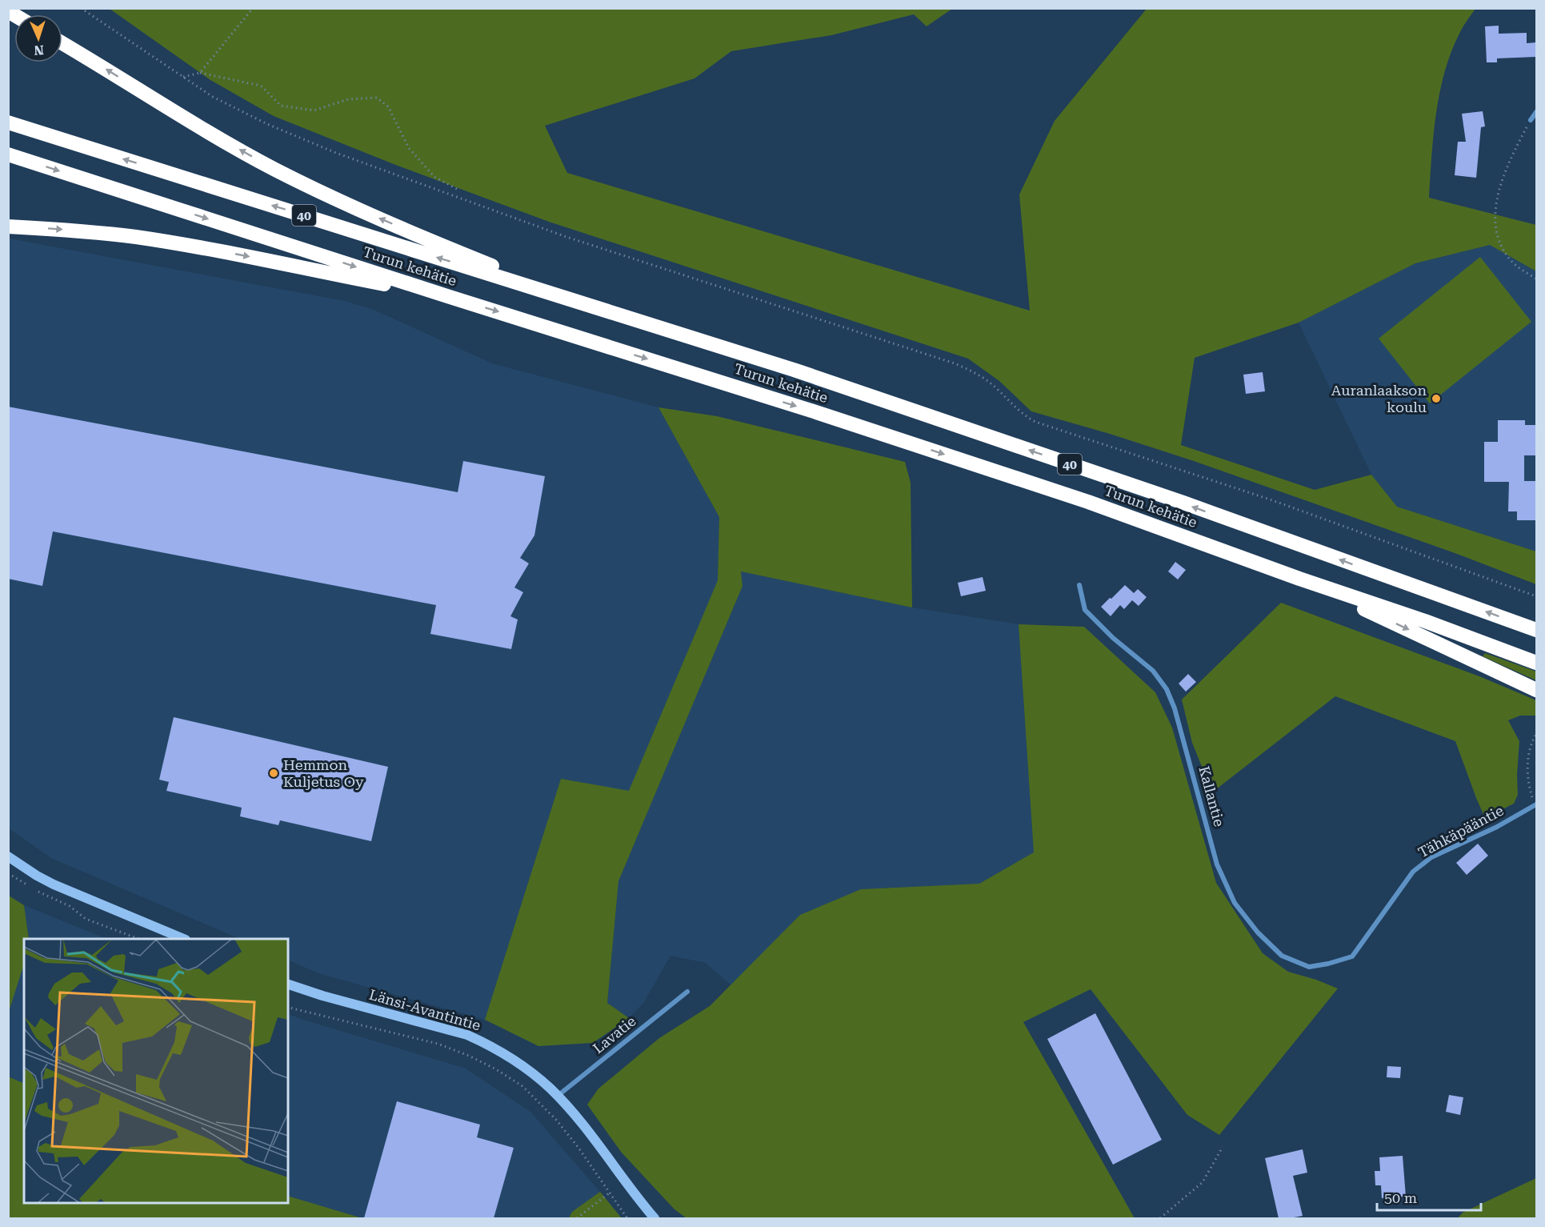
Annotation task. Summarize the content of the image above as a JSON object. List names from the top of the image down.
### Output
{
  "streets": {
    "highway": ["40", "Turun kehätie"],
    "street": [
      "Kallantie",
      "Tähkäpääntie",
      "Länsi-Avantintie",
      "Lavatie"
    ]
  },
  "crossings": [
    ["Kallantie", "Tähkäpääntie"],
    ["Länsi-Avantintie", "Lavatie"]
  ],
  "places": ["Auranlaakson koulu", "Hemmon Kuljetus Oy"],
  "scale_bar": "50 m",
  "north": "bottom"
}
